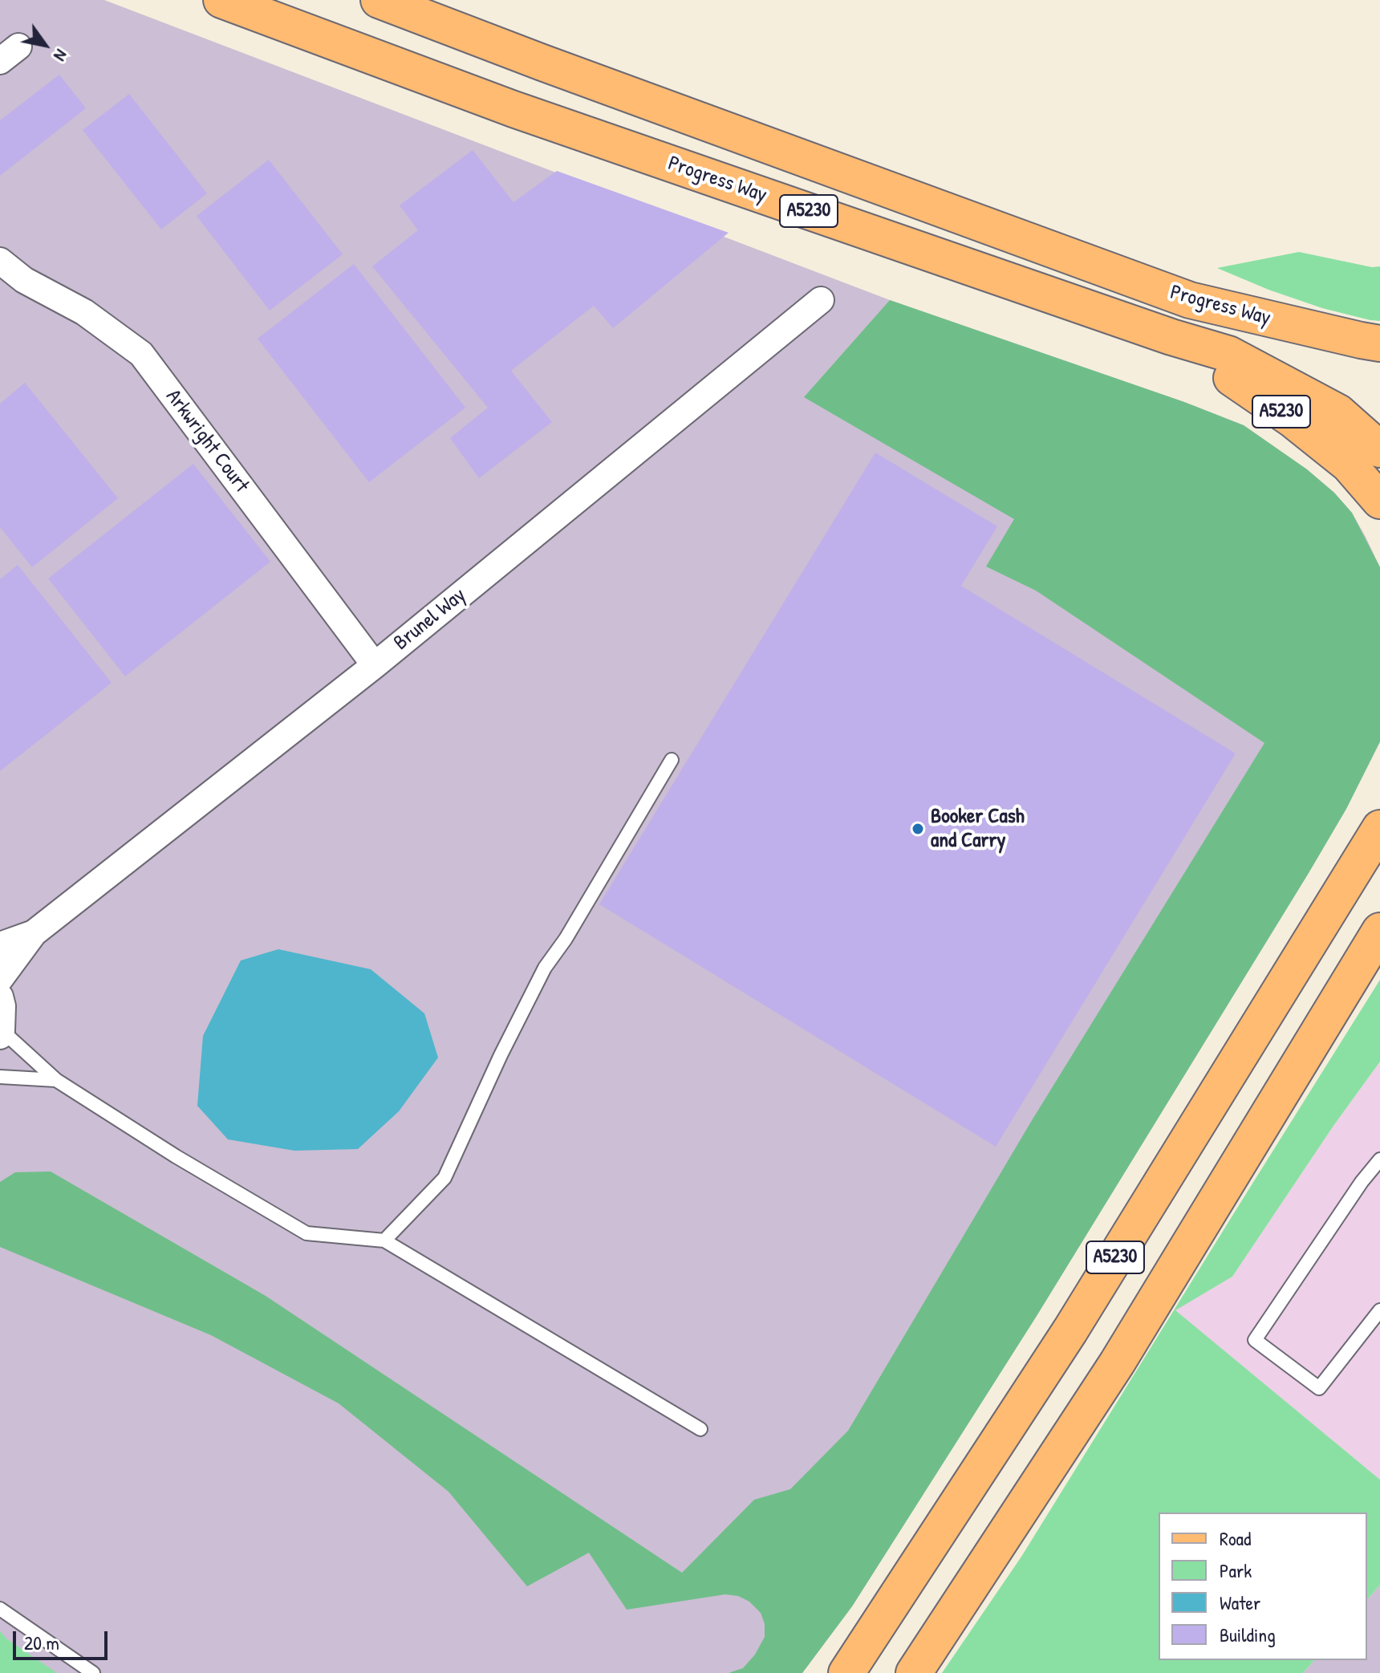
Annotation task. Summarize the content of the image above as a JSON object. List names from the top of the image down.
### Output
{
  "streets": {
    "main road": ["Progress Way", "A5230"],
    "street": ["Arkwright Court", "Brunel Way"]
  },
  "crossings": [
    ["Progress Way", "A5230"],
    ["Arkwright Court", "Brunel Way"]
  ],
  "places": ["Booker Cash and Carry"],
  "legend": [
    "Road",
    "Park",
    "Water",
    "Building"
  ],
  "scale_bar": "20 m",
  "north": "bottom right"
}
